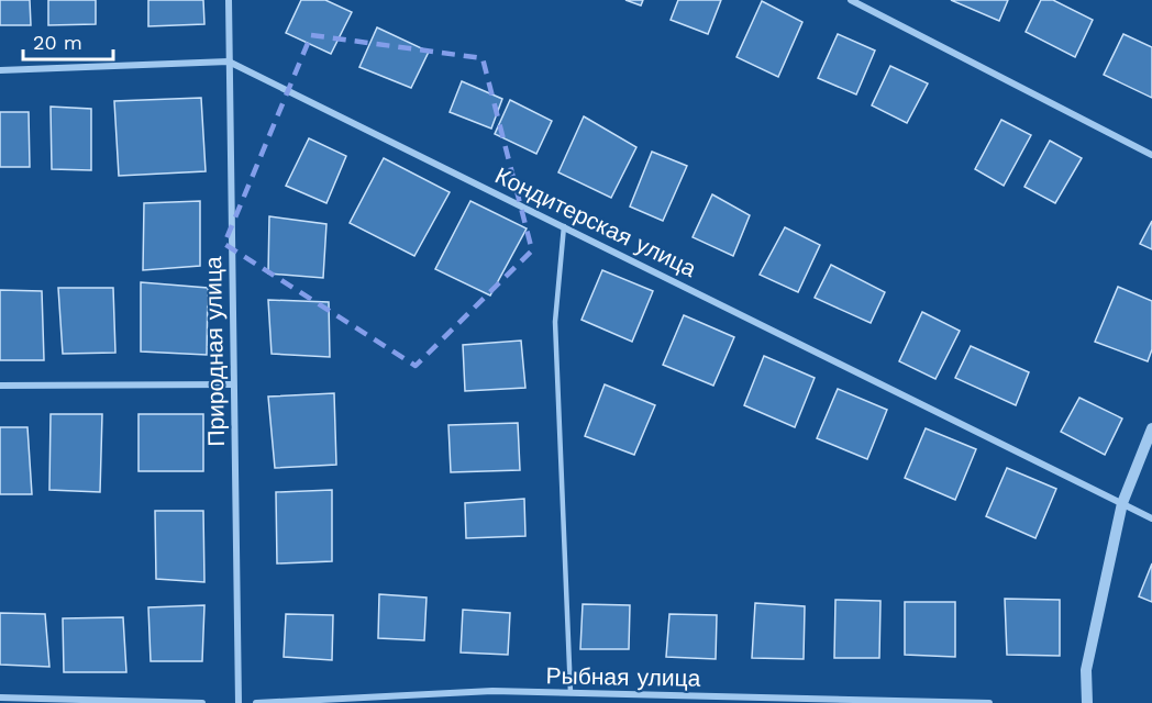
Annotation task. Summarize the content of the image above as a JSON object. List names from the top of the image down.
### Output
{
  "streets": {
    "street": ["Кондитерская улица", "Природная улица", "Рыбная улица"]
  },
  "crossings": [
    ["Кондитерская улица", "Природная улица"]
  ],
  "scale_bar": "20 m"
}
